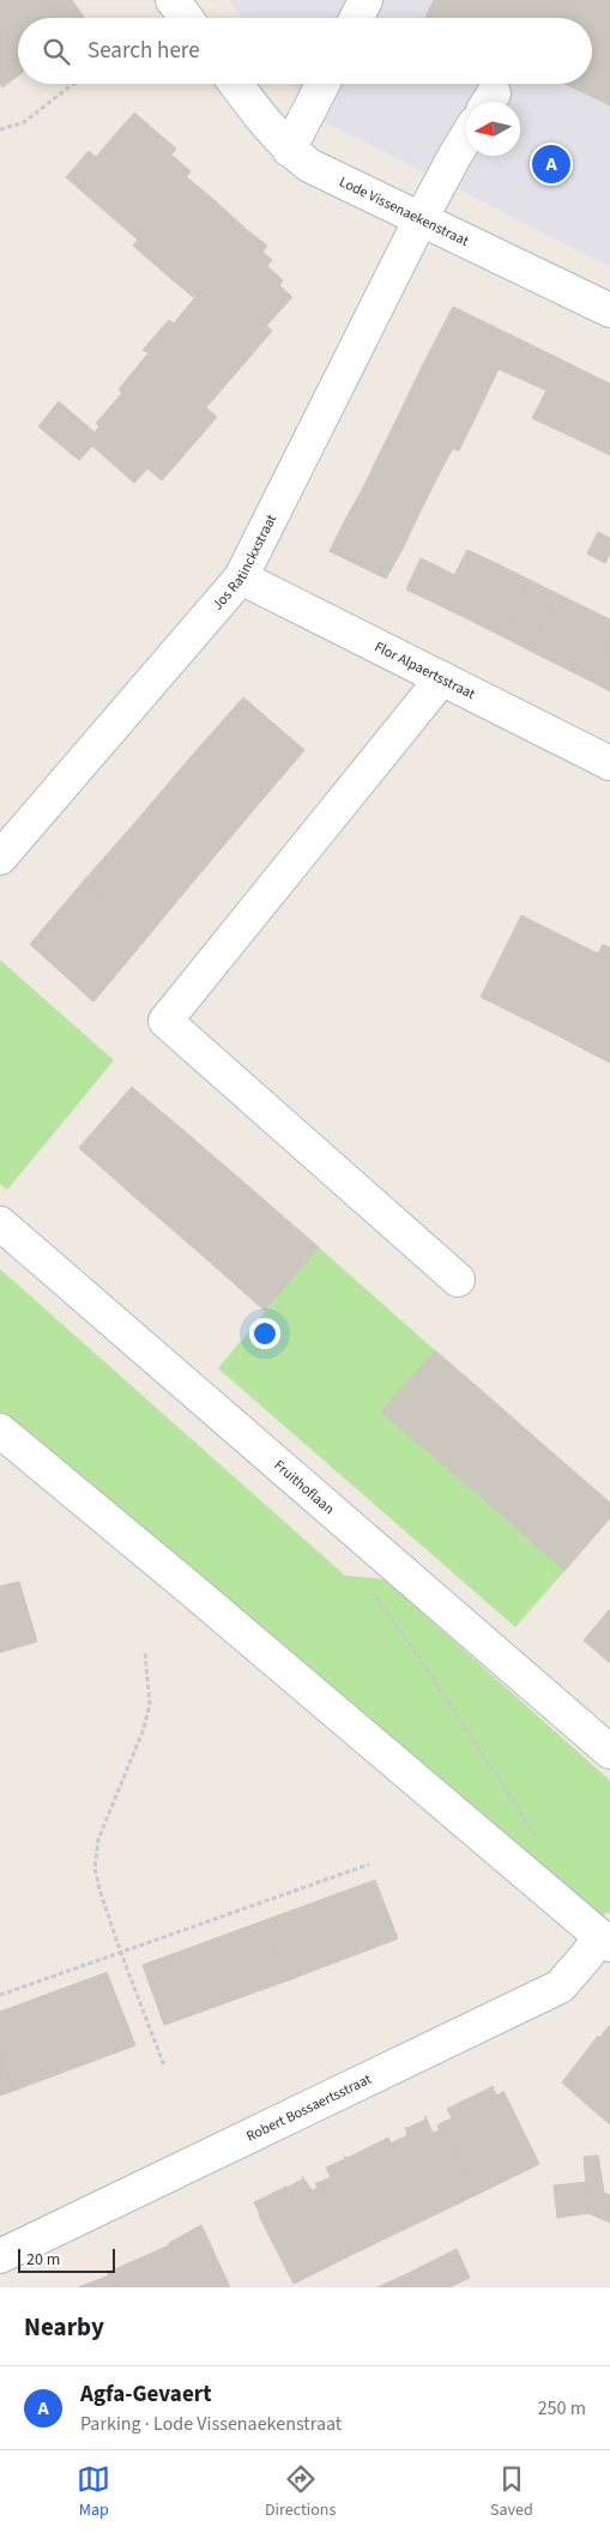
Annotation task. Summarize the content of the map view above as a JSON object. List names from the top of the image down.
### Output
{
  "streets": {
    "street": [
      "Lode Vissenaekenstraat",
      "Jos Ratinckxstraat",
      "Flor Alpaertsstraat",
      "Fruithoflaan",
      "Robert Bossaertsstraat"
    ]
  },
  "crossings": [
    ["Lode Vissenaekenstraat", "Jos Ratinckxstraat"],
    ["Jos Ratinckxstraat", "Flor Alpaertsstraat"]
  ],
  "scale_bar": "20 m",
  "north": "left",
  "page": {
    "search": "Search here",
    "pins": "A",
    "scale": "20 m",
    "heading": "Nearby",
    "list": [
      {
        "mark": "A",
        "name": "Agfa-Gevaert",
        "note": "Parking · Lode Vissenaekenstraat",
        "value": "250 m"
      }
    ],
    "nav": ["Map", "Directions", "Saved"]
  }
}
